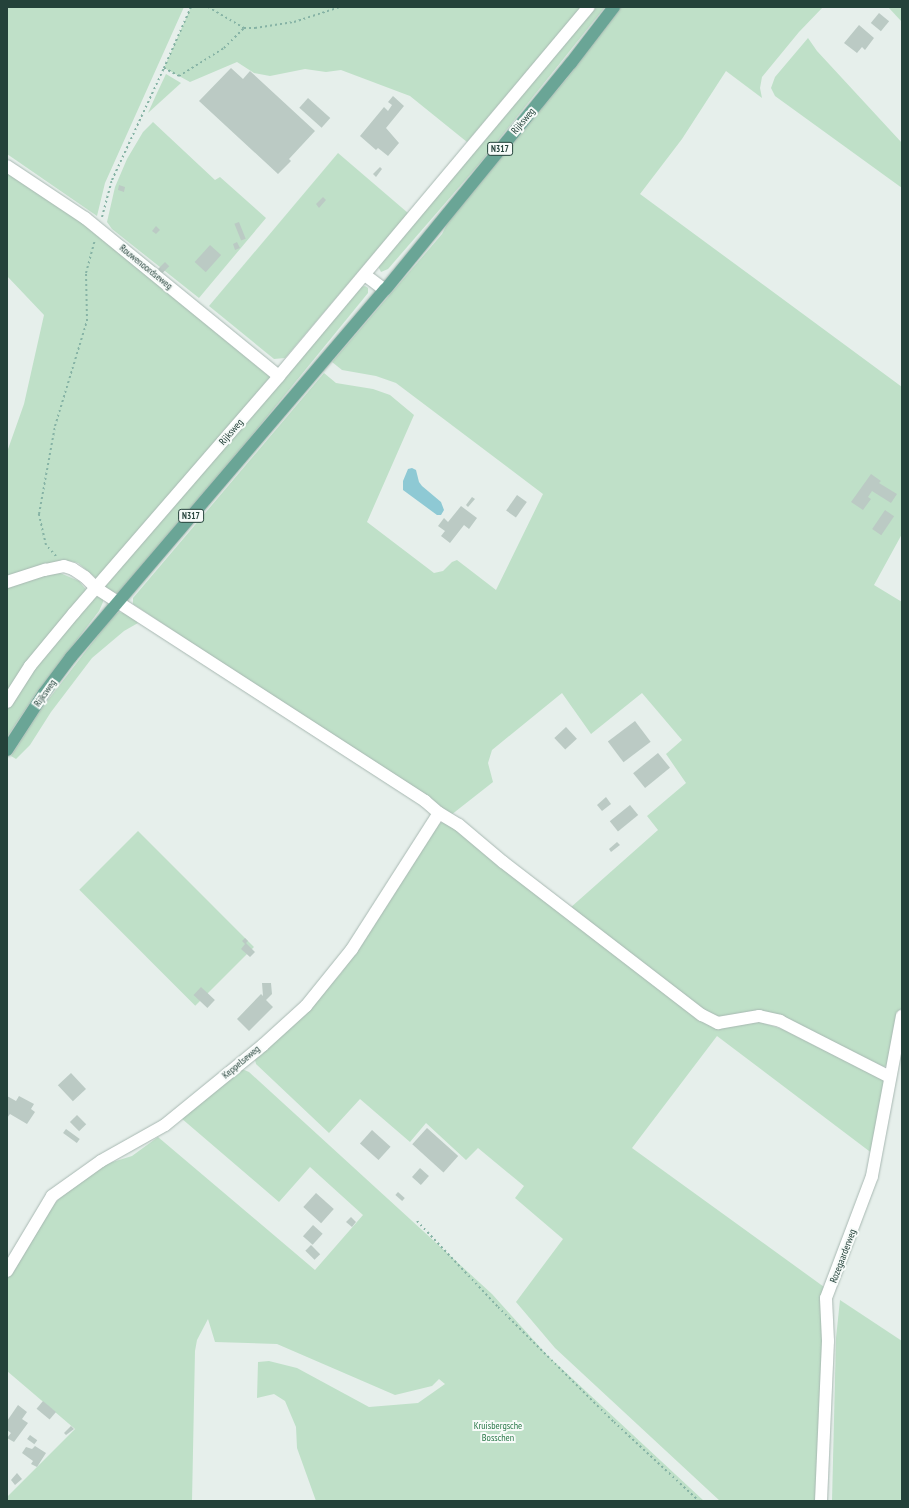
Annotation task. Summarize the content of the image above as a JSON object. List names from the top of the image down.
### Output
{
  "streets": {
    "main road": ["Rijksweg", "N317"],
    "street": ["Rouwenoordseweg", "Keppelseweg", "Rozegaarderweg"]
  },
  "crossings": [
    ["Rijksweg", "Rouwenoordseweg"]
  ],
  "parks": ["Kruisbergsche Bosschen"]
}
